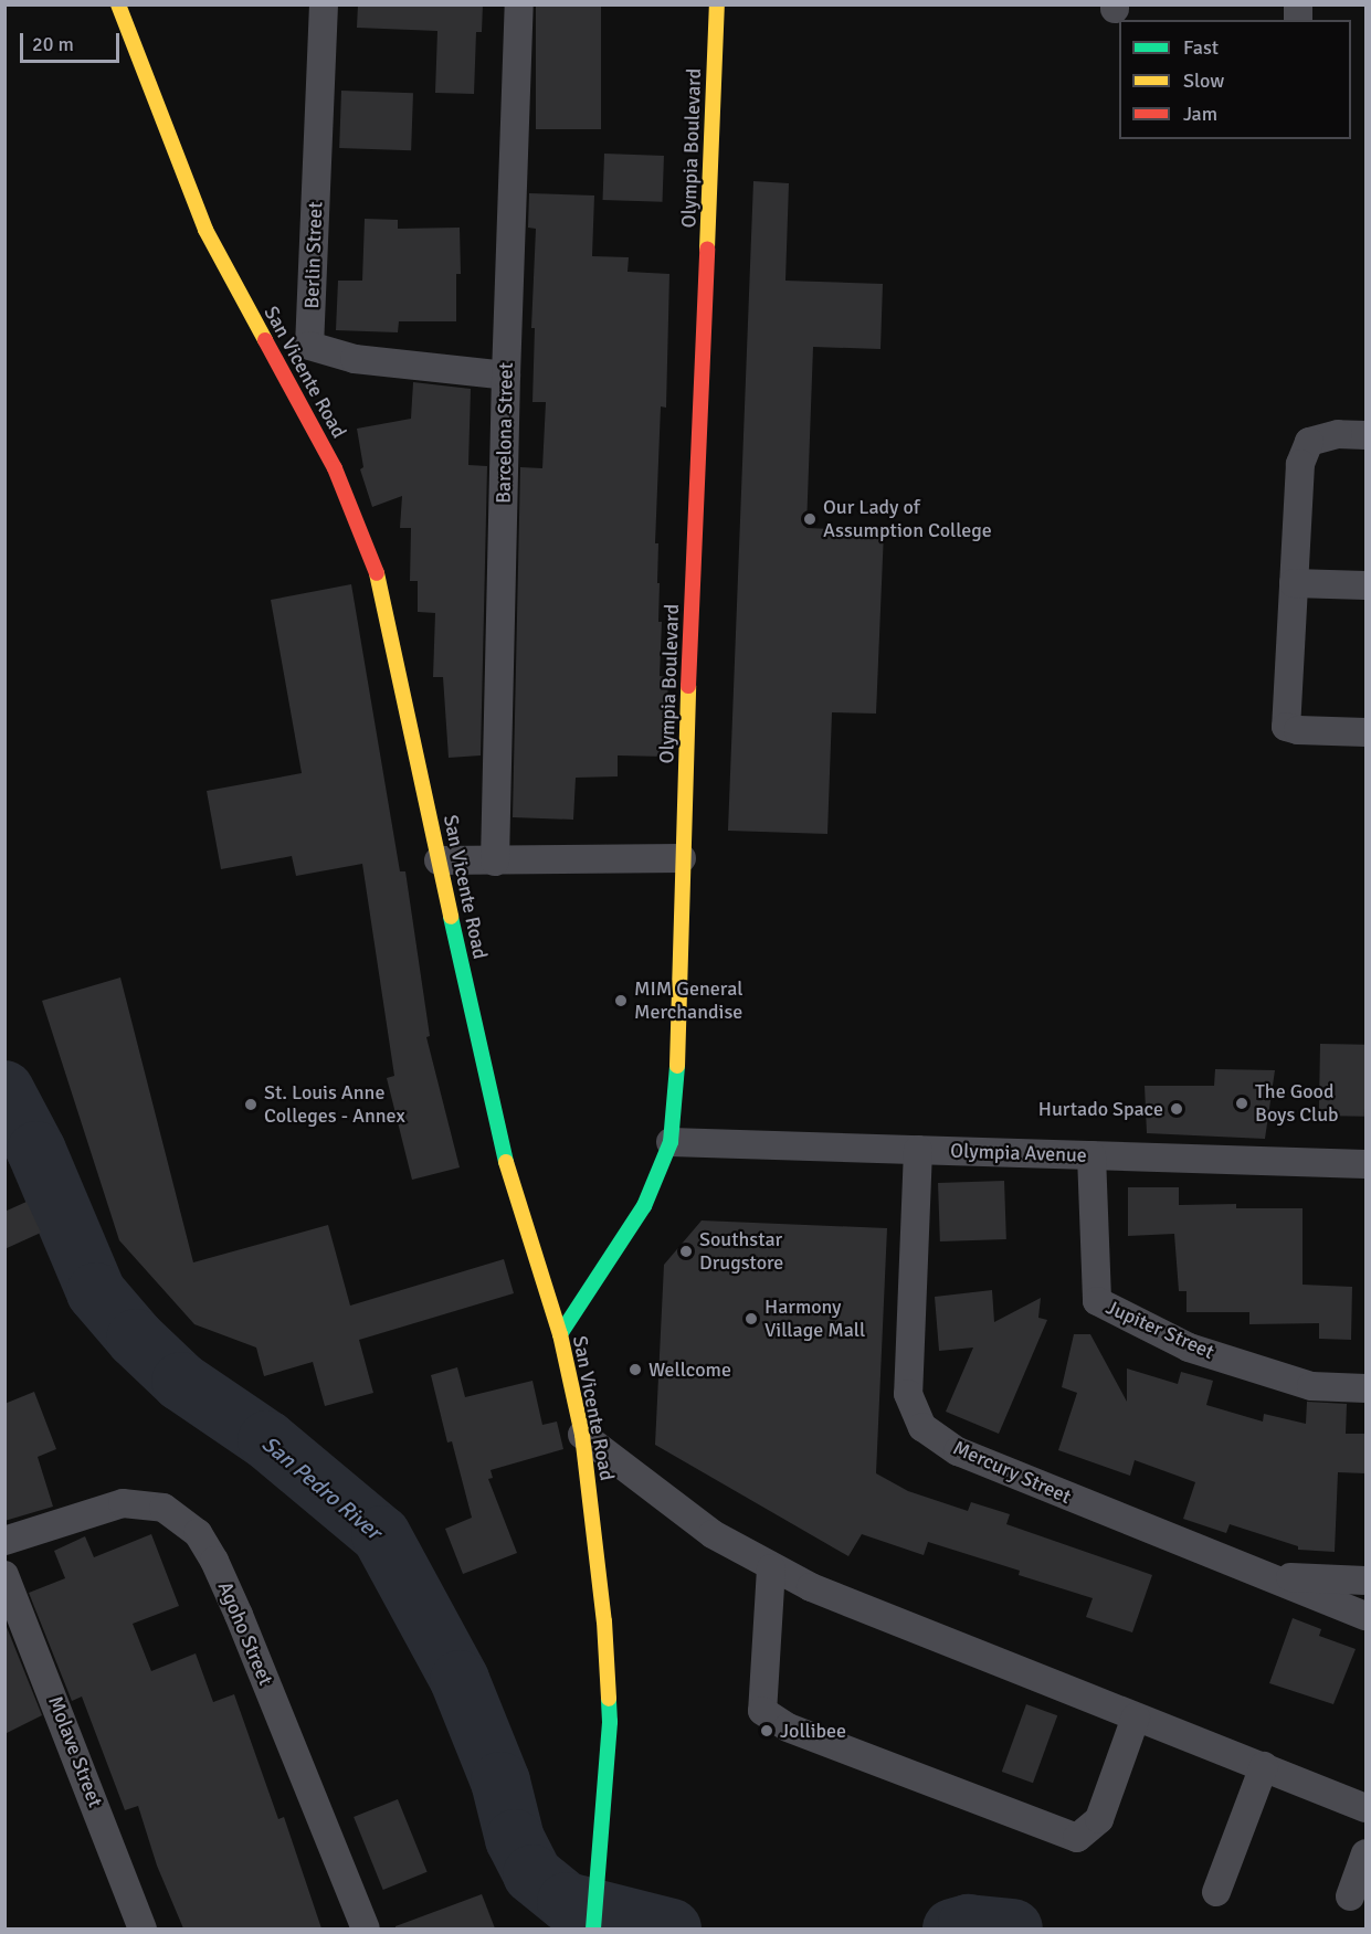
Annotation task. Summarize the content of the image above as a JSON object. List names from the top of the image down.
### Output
{
  "streets": {
    "main road": ["Olympia Boulevard", "San Vicente Road"],
    "street": [
      "Berlin Street",
      "Barcelona Street",
      "Olympia Avenue",
      "Jupiter Street",
      "Mercury Street",
      "Agoho Street",
      "Molave Street"
    ]
  },
  "crossings": [
    ["Olympia Boulevard", "San Vicente Road"],
    ["Olympia Boulevard", "Olympia Avenue"],
    ["Berlin Street", "Barcelona Street"],
    ["Olympia Avenue", "Jupiter Street"],
    ["Olympia Avenue", "Mercury Street"]
  ],
  "water": ["San Pedro River"],
  "places": [
    "Our Lady of Assumption College",
    "MIM General Merchandise",
    "The Good Boys Club",
    "St. Louis Anne Colleges - Annex",
    "Hurtado Space",
    "Southstar Drugstore",
    "Harmony Village Mall",
    "Wellcome",
    "Jollibee"
  ],
  "legend": ["Fast", "Slow", "Jam"],
  "scale_bar": "20 m"
}
